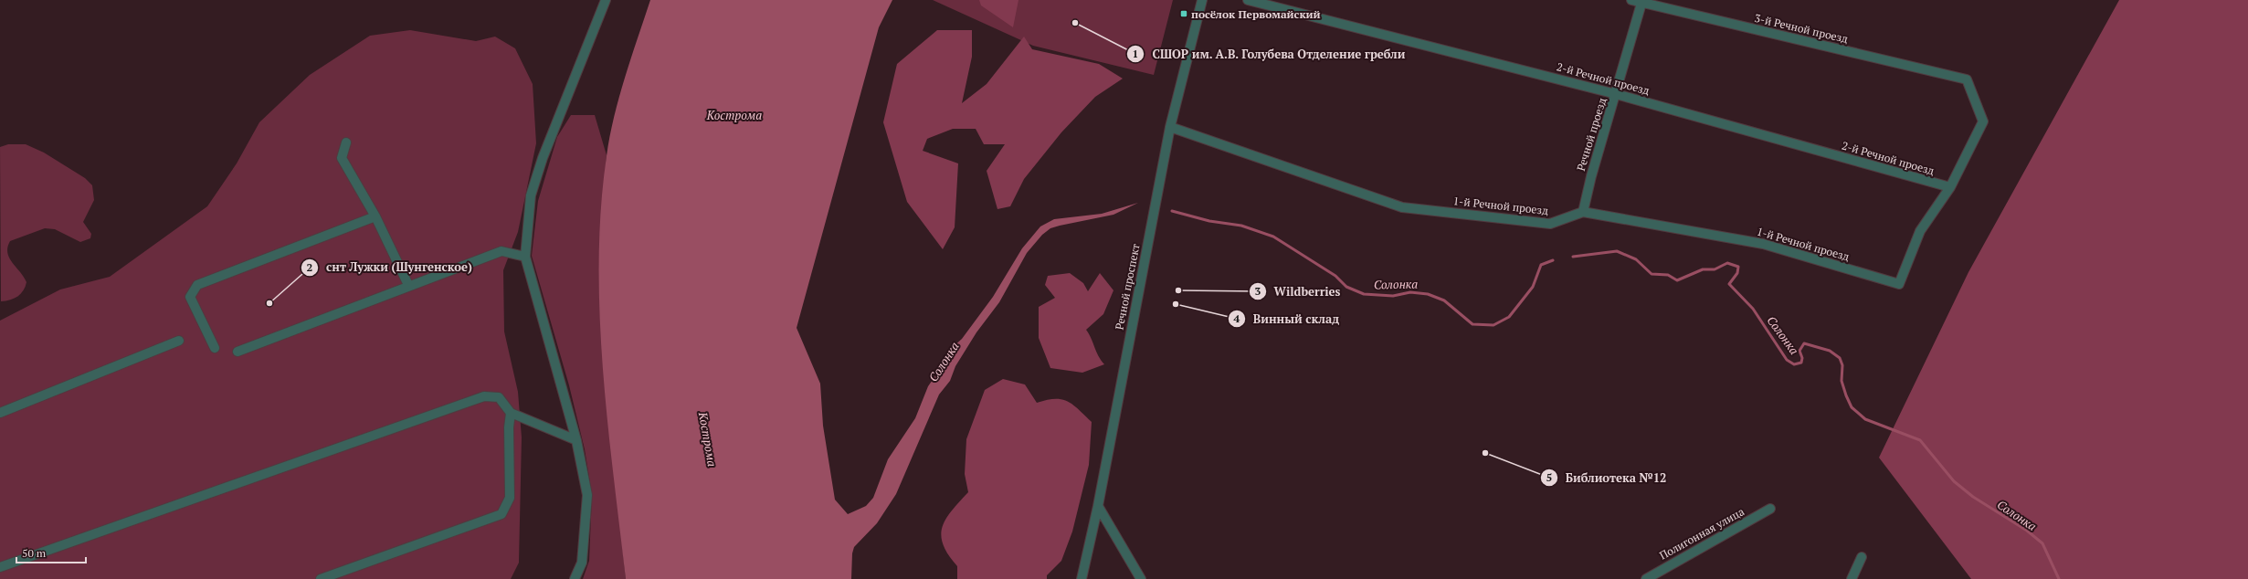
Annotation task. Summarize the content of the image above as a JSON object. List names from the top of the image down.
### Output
{
  "streets": {
    "street": [
      "3-й Речной проезд",
      "2-й Речной проезд",
      "Речной проезд",
      "1-й Речной проезд",
      "Речной проспект",
      "Полигонная улица"
    ]
  },
  "crossings": [
    ["3-й Речной проезд", "2-й Речной проезд"],
    ["3-й Речной проезд", "Речной проезд"],
    ["3-й Речной проезд", "1-й Речной проезд"],
    ["2-й Речной проезд", "Речной проезд"],
    ["2-й Речной проезд", "1-й Речной проезд"],
    ["Речной проезд", "1-й Речной проезд"],
    ["1-й Речной проезд", "Речной проспект"]
  ],
  "water": ["Кострома", "Солонка"],
  "places": {
    "transit": ["посёлок Первомайский"],
    "other": [
      "СШОР им. А.В. Голубева Отделение гребли",
      "Wildberries",
      "снт Лужки (Шунгенское)",
      "Винный склад",
      "Библиотека №12"
    ]
  },
  "scale_bar": "50 m"
}
